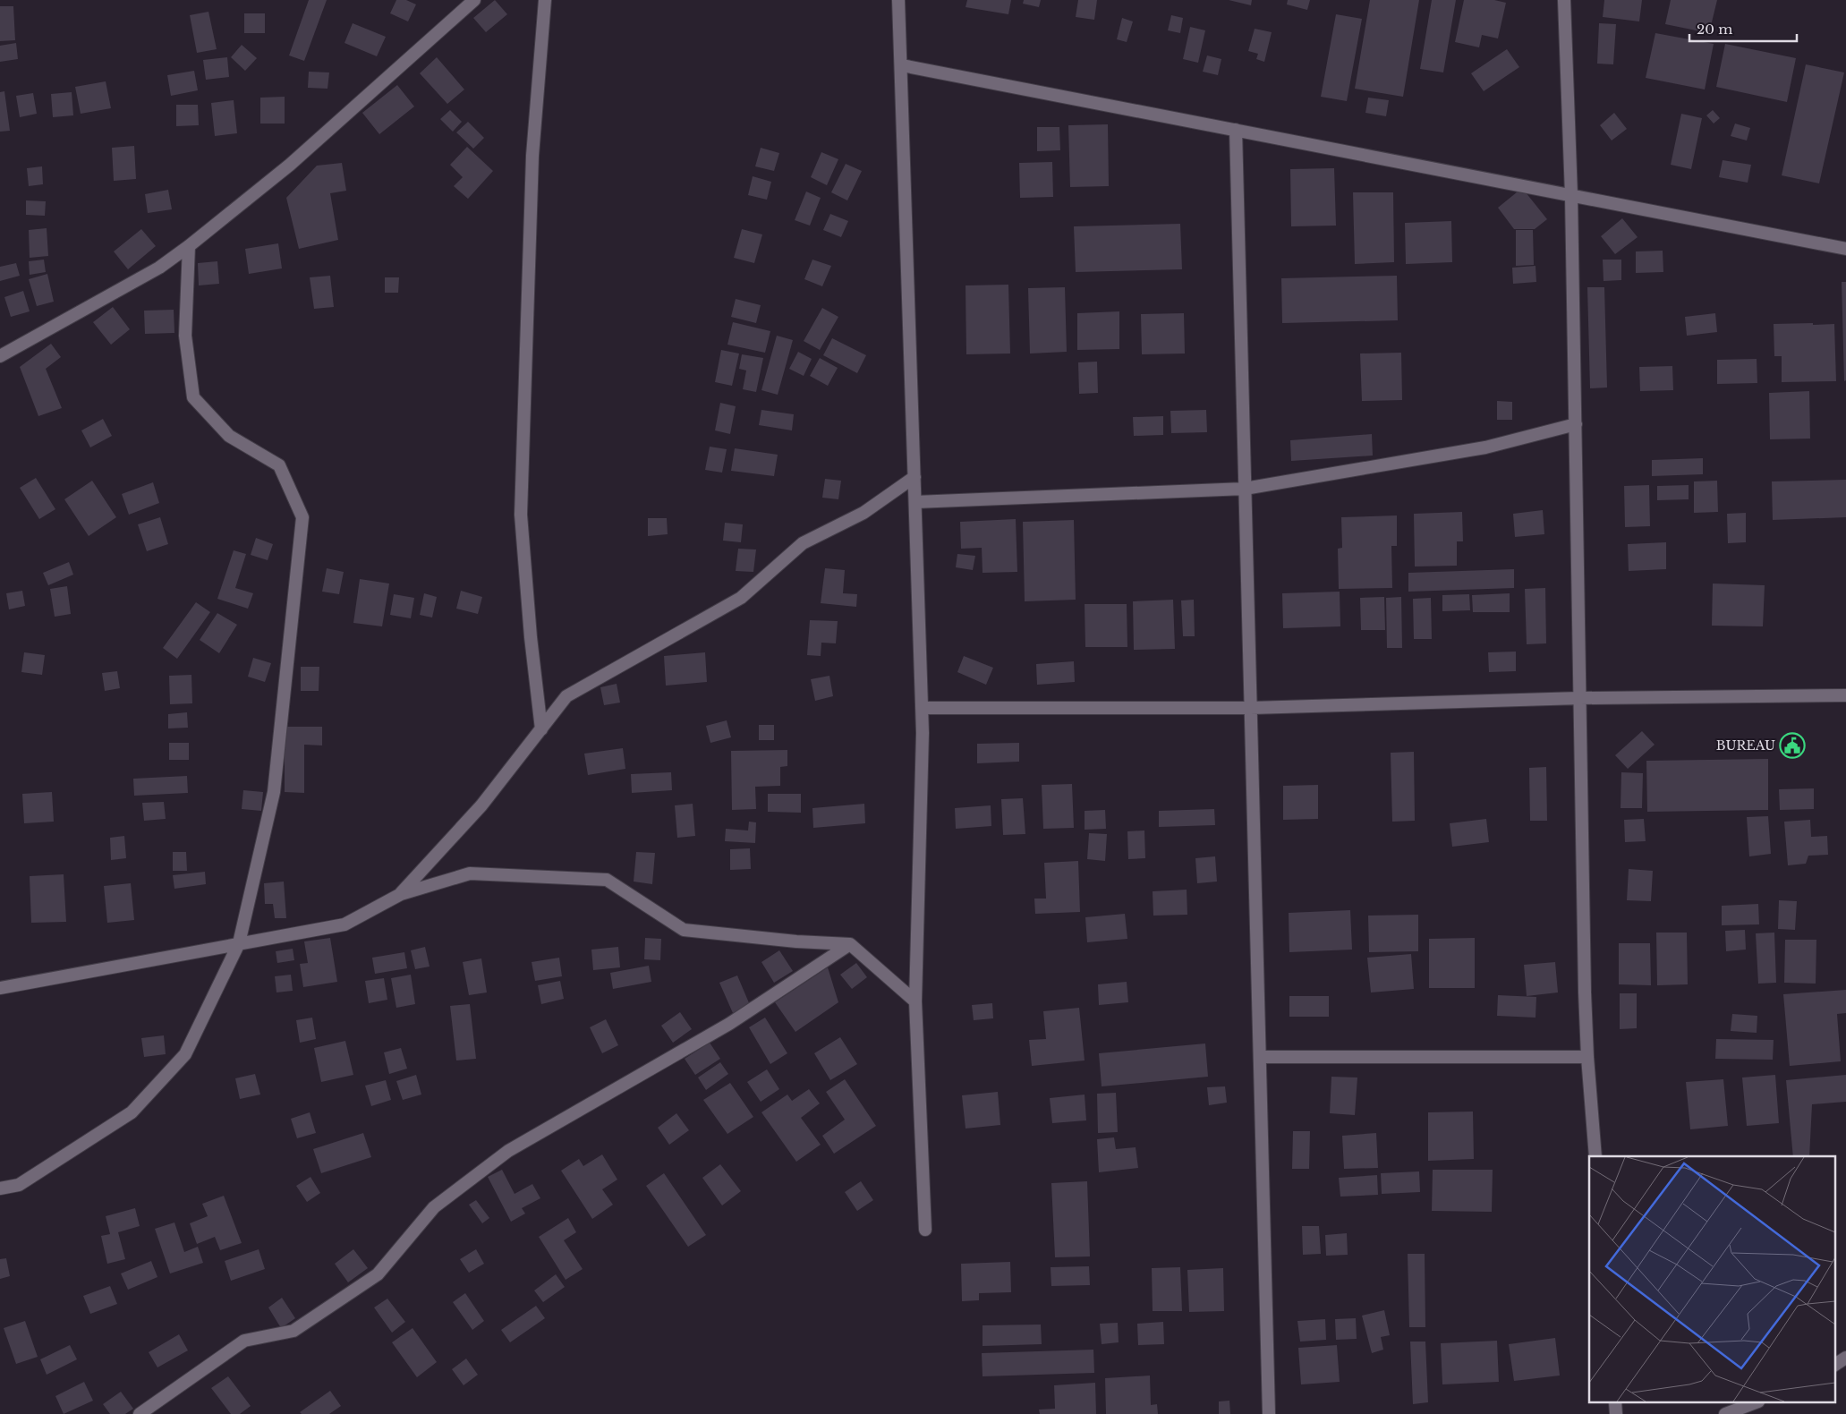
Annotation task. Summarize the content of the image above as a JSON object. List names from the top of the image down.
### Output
{
  "places": {
    "public building": ["BUREAU"]
  },
  "scale_bar": "20 m"
}
